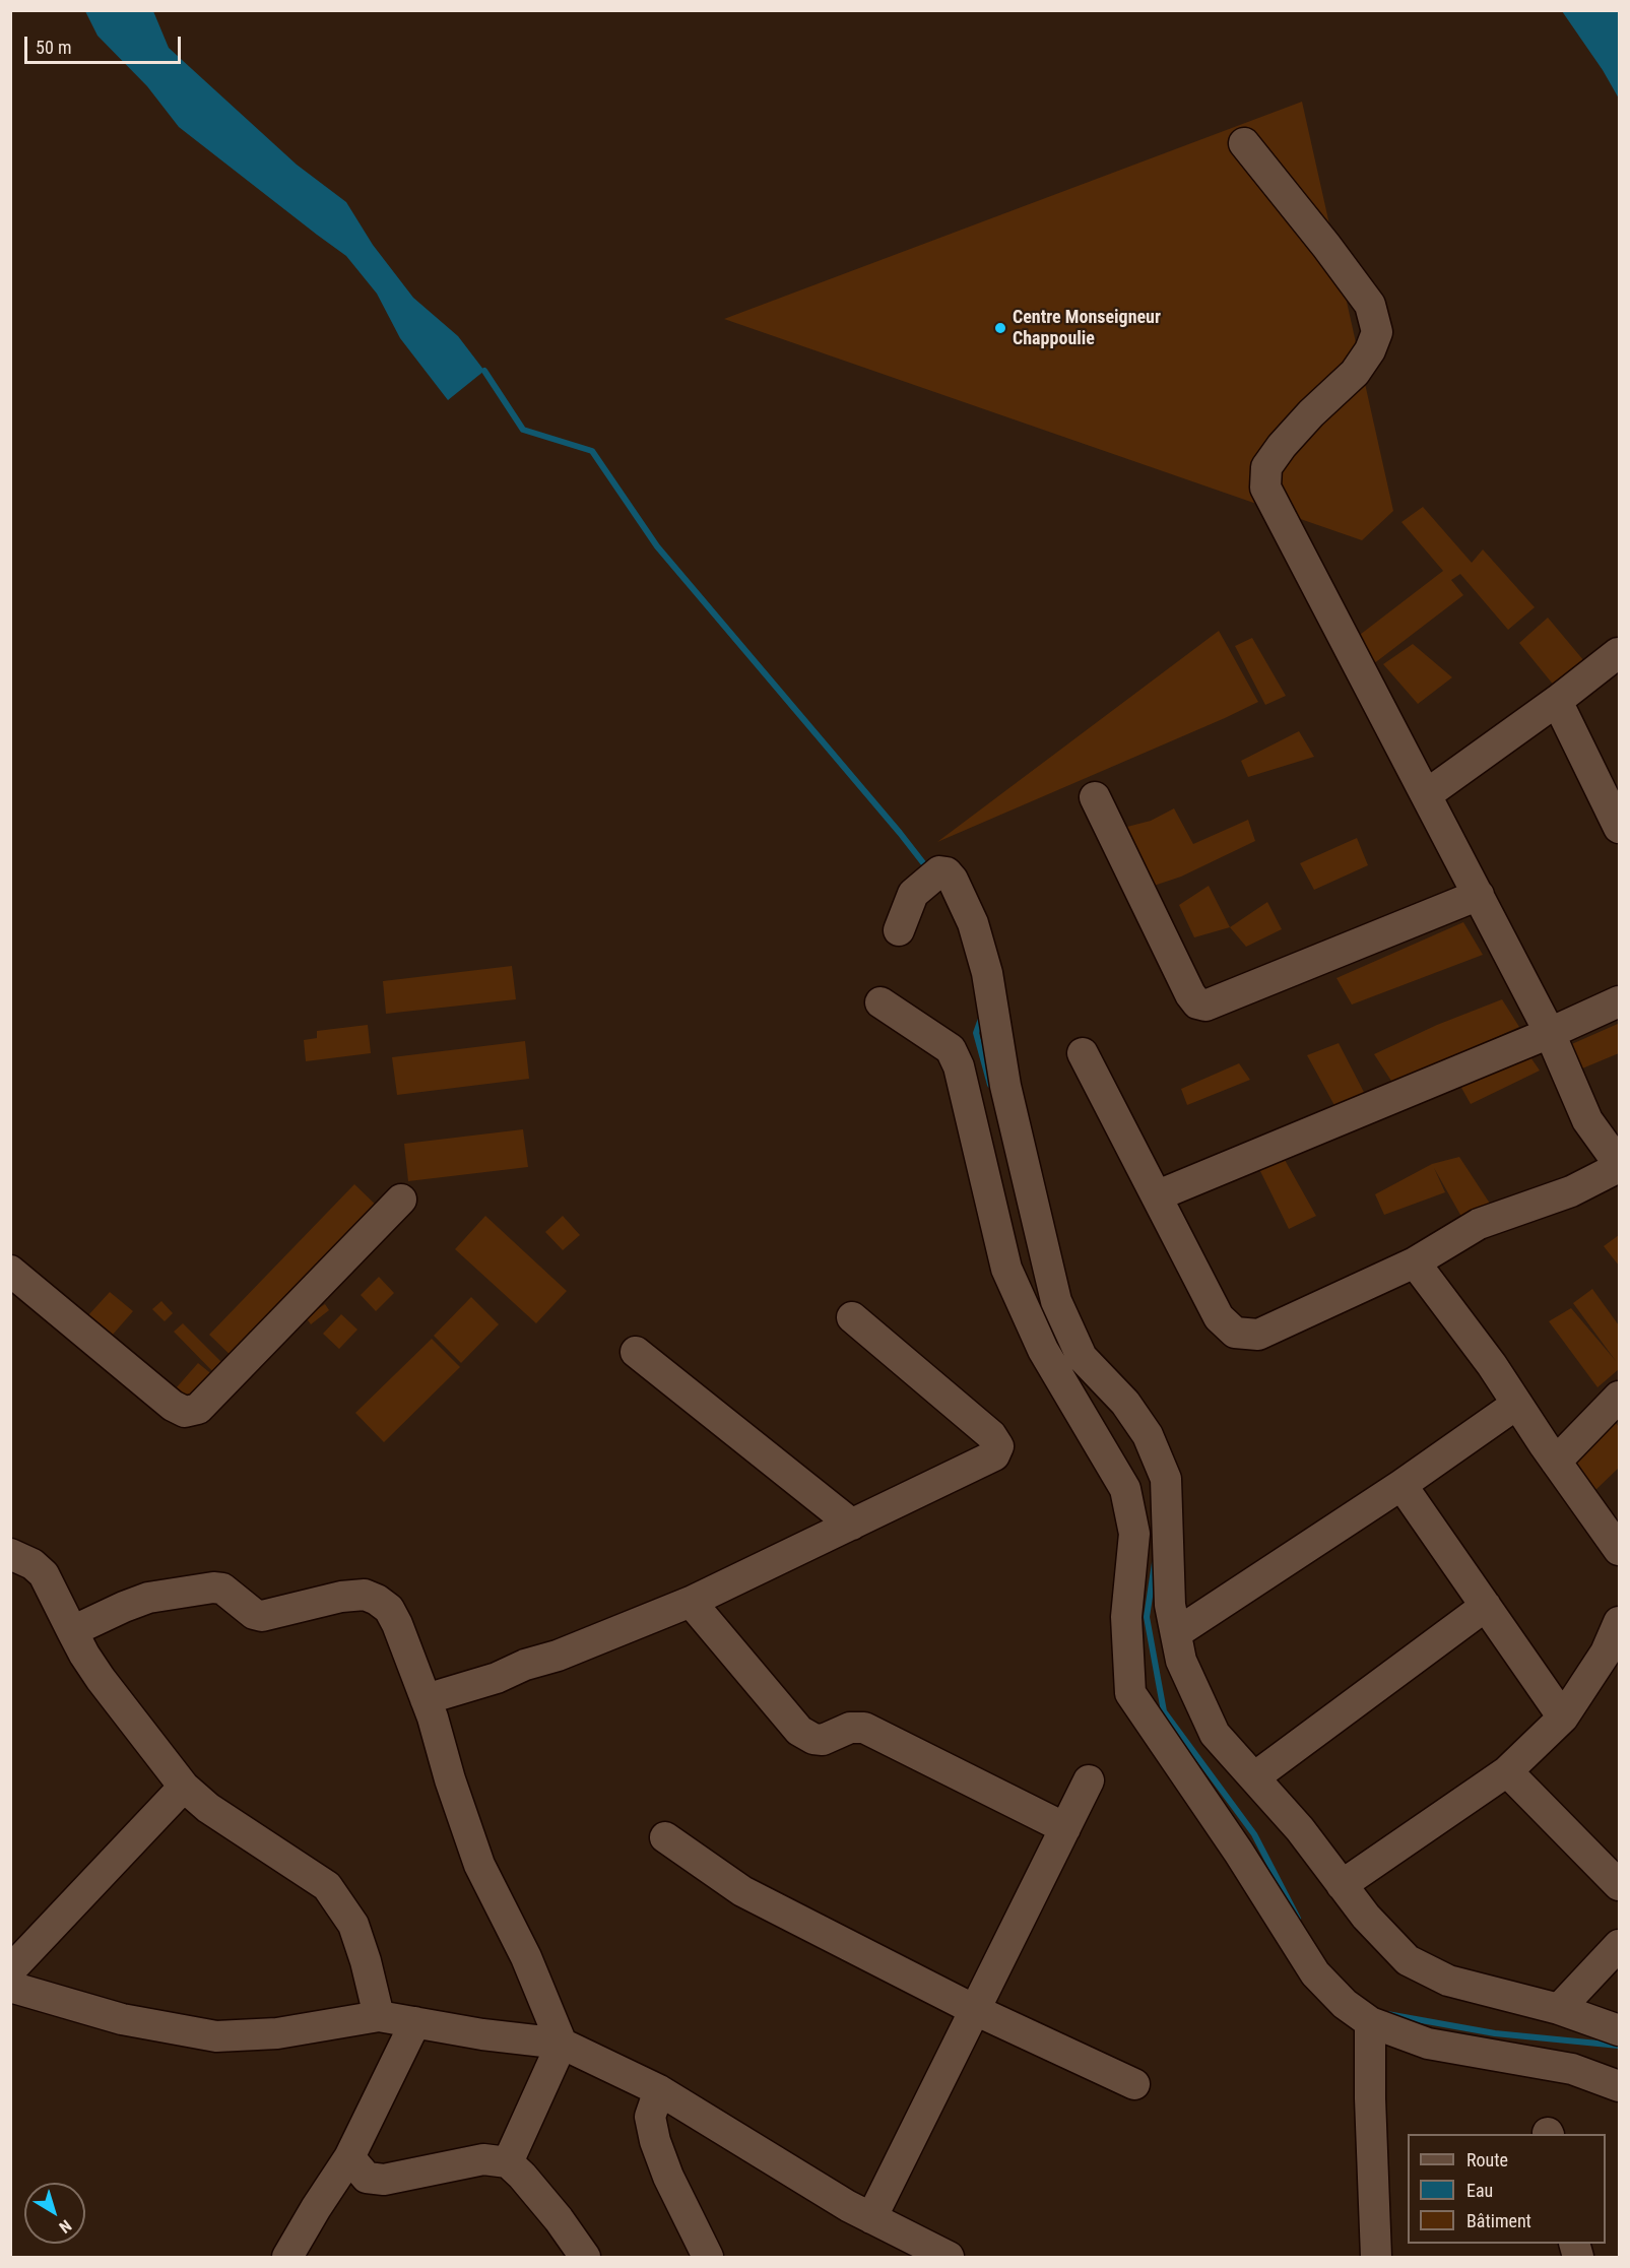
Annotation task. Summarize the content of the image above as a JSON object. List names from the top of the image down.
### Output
{
  "places": ["Centre Monseigneur Chappoulie"],
  "legend": ["Route", "Eau", "Bâtiment"],
  "scale_bar": "50 m",
  "north": "bottom right"
}
